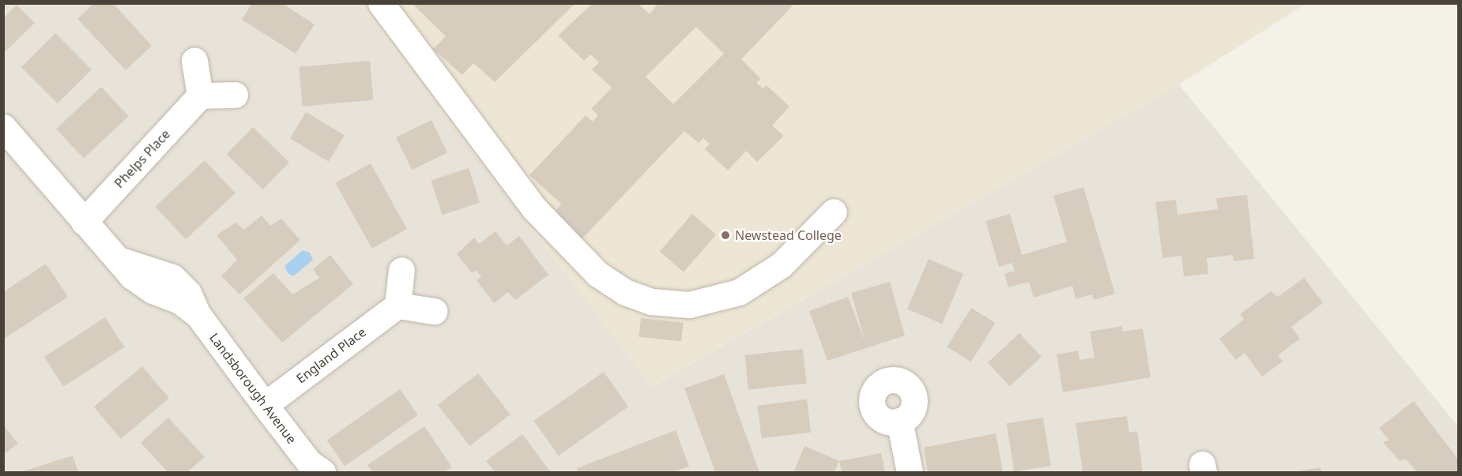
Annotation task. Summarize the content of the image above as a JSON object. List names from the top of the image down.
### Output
{
  "streets": {
    "street": ["Phelps Place", "England Place", "Landsborough Avenue"]
  },
  "crossings": [
    ["Phelps Place", "Landsborough Avenue"],
    ["England Place", "Landsborough Avenue"]
  ],
  "places": ["Newstead College"]
}
